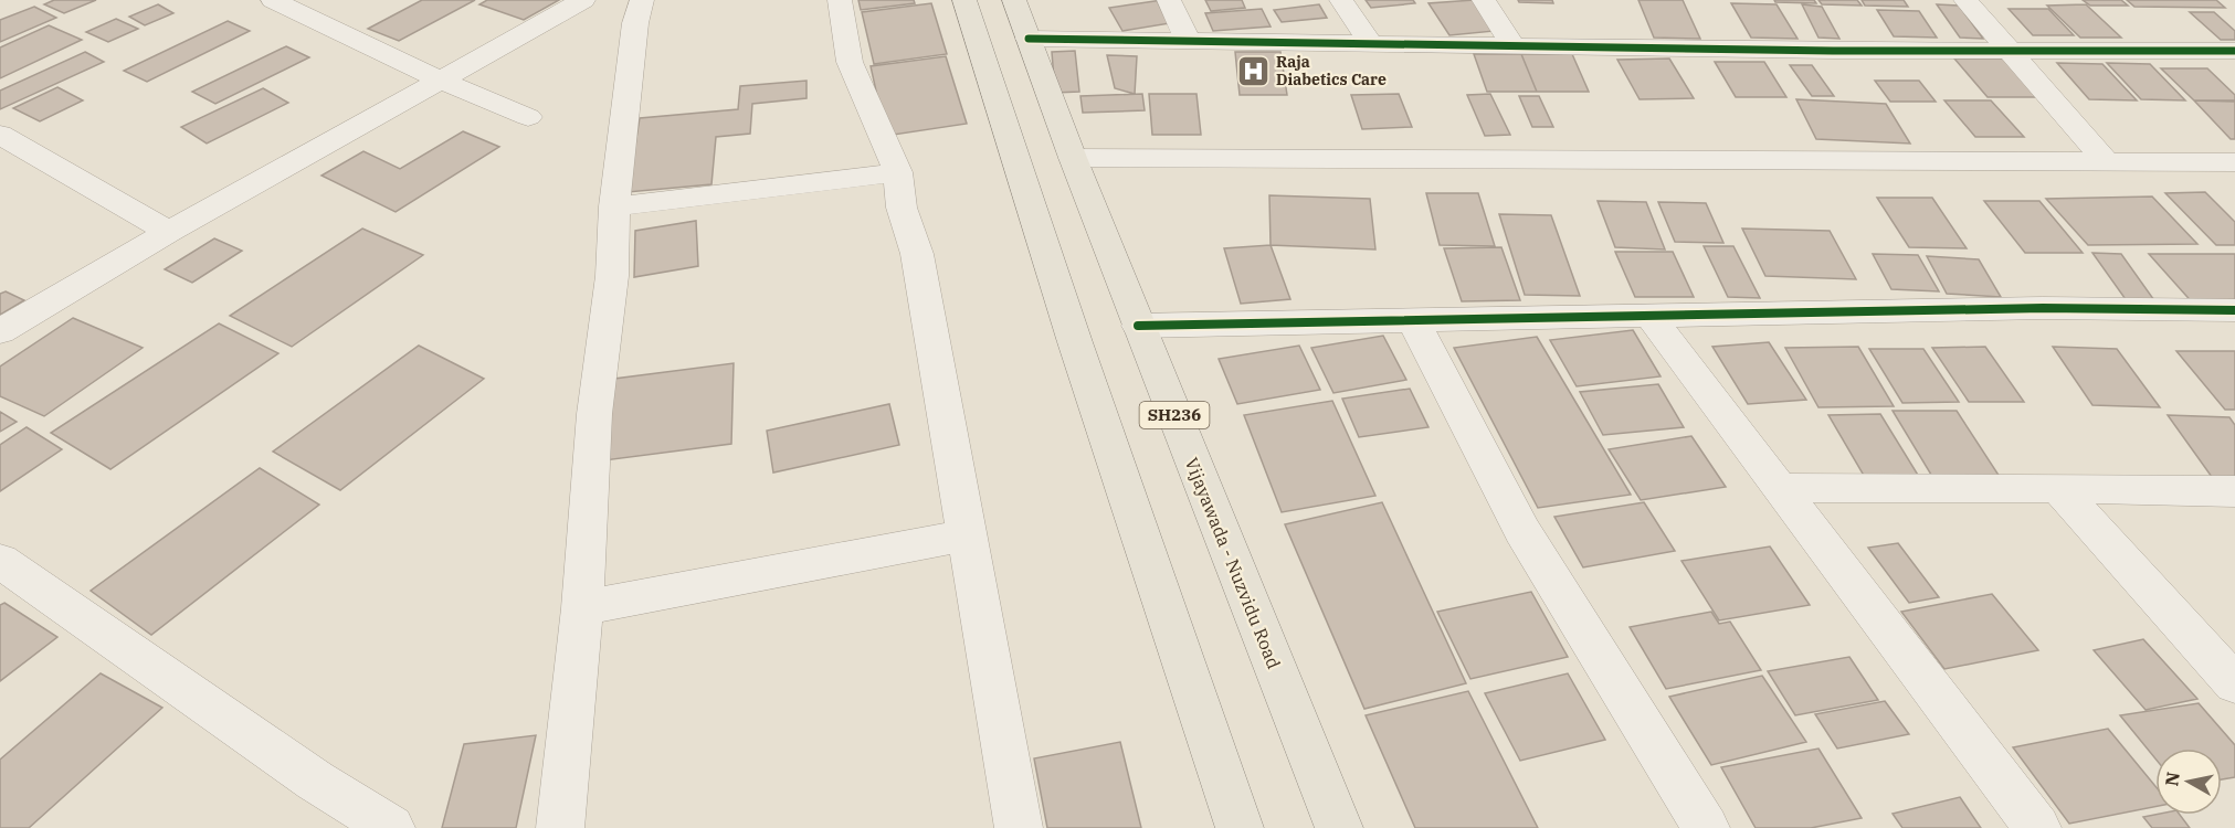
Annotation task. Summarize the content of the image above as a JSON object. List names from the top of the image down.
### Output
{
  "streets": {
    "main road": ["SH236", "Vijayawada - Nuzvidu Road"]
  },
  "places": {
    "hospital": ["Raja Diabetics Care"]
  },
  "north": "left"
}
